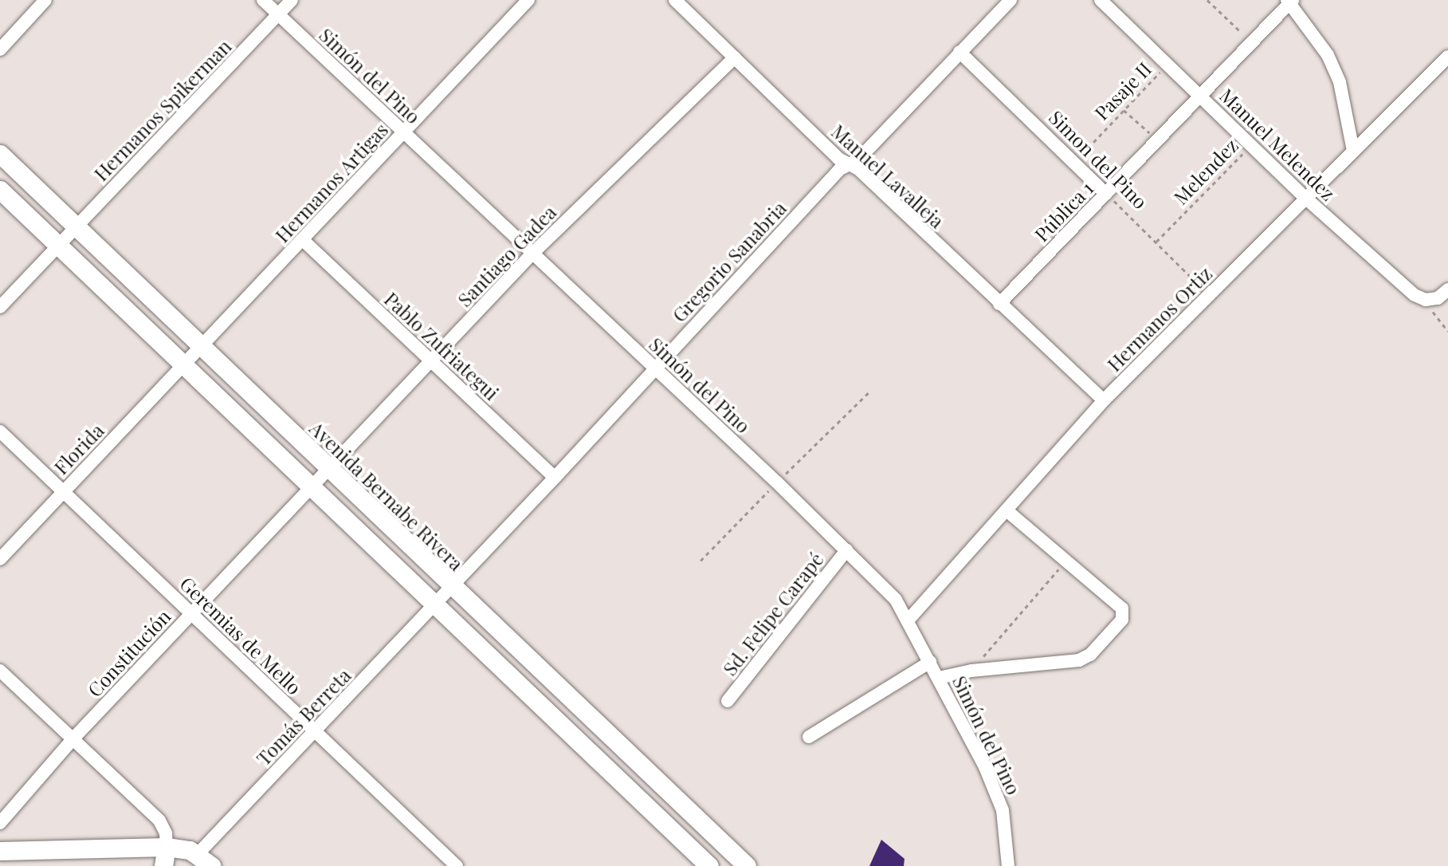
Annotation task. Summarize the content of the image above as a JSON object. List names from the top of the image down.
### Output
{
  "streets": {
    "street": [
      "Simón del Pino",
      "Hermanos Spikerman",
      "Manuel Melendez",
      "Simon del Pino",
      "Manuel Lavalleja",
      "Hermanos Artigas",
      "Pública 1",
      "Santiago Gadea",
      "Gregorio Sanabria",
      "Hermanos Ortiz",
      "Pablo Zufriategui",
      "Florida",
      "Avenida Bernabe Rivera",
      "Sd. Felipe Carapé",
      "Geremias de Mello",
      "Constitución",
      "Tomás Berreta"
    ],
    "path": ["Pasaje II", "Melendez"]
  },
  "crossings": [
    ["Simón del Pino", "Hermanos Spikerman"],
    ["Simón del Pino", "Hermanos Artigas"],
    ["Simón del Pino", "Santiago Gadea"],
    ["Simón del Pino", "Gregorio Sanabria"],
    ["Simón del Pino", "Hermanos Ortiz"],
    ["Simón del Pino", "Sd. Felipe Carapé"],
    ["Pasaje II", "Manuel Melendez"],
    ["Pasaje II", "Simon del Pino"],
    ["Hermanos Spikerman", "Avenida Bernabe Rivera"],
    ["Manuel Melendez", "Melendez"],
    ["Manuel Melendez", "Pública 1"],
    ["Manuel Melendez", "Hermanos Ortiz"],
    ["Simon del Pino", "Melendez"],
    ["Simon del Pino", "Pública 1"],
    ["Simon del Pino", "Gregorio Sanabria"],
    ["Simon del Pino", "Hermanos Ortiz"],
    ["Manuel Lavalleja", "Pública 1"],
    ["Manuel Lavalleja", "Santiago Gadea"],
    ["Manuel Lavalleja", "Gregorio Sanabria"],
    ["Manuel Lavalleja", "Hermanos Ortiz"],
    ["Hermanos Artigas", "Pablo Zufriategui"],
    ["Hermanos Artigas", "Florida"],
    ["Hermanos Artigas", "Avenida Bernabe Rivera"],
    ["Santiago Gadea", "Pablo Zufriategui"],
    ["Santiago Gadea", "Avenida Bernabe Rivera"],
    ["Santiago Gadea", "Constitución"],
    ["Gregorio Sanabria", "Pablo Zufriategui"],
    ["Gregorio Sanabria", "Avenida Bernabe Rivera"],
    ["Gregorio Sanabria", "Tomás Berreta"],
    ["Florida", "Geremias de Mello"],
    ["Geremias de Mello", "Constitución"],
    ["Geremias de Mello", "Tomás Berreta"]
  ]
}
